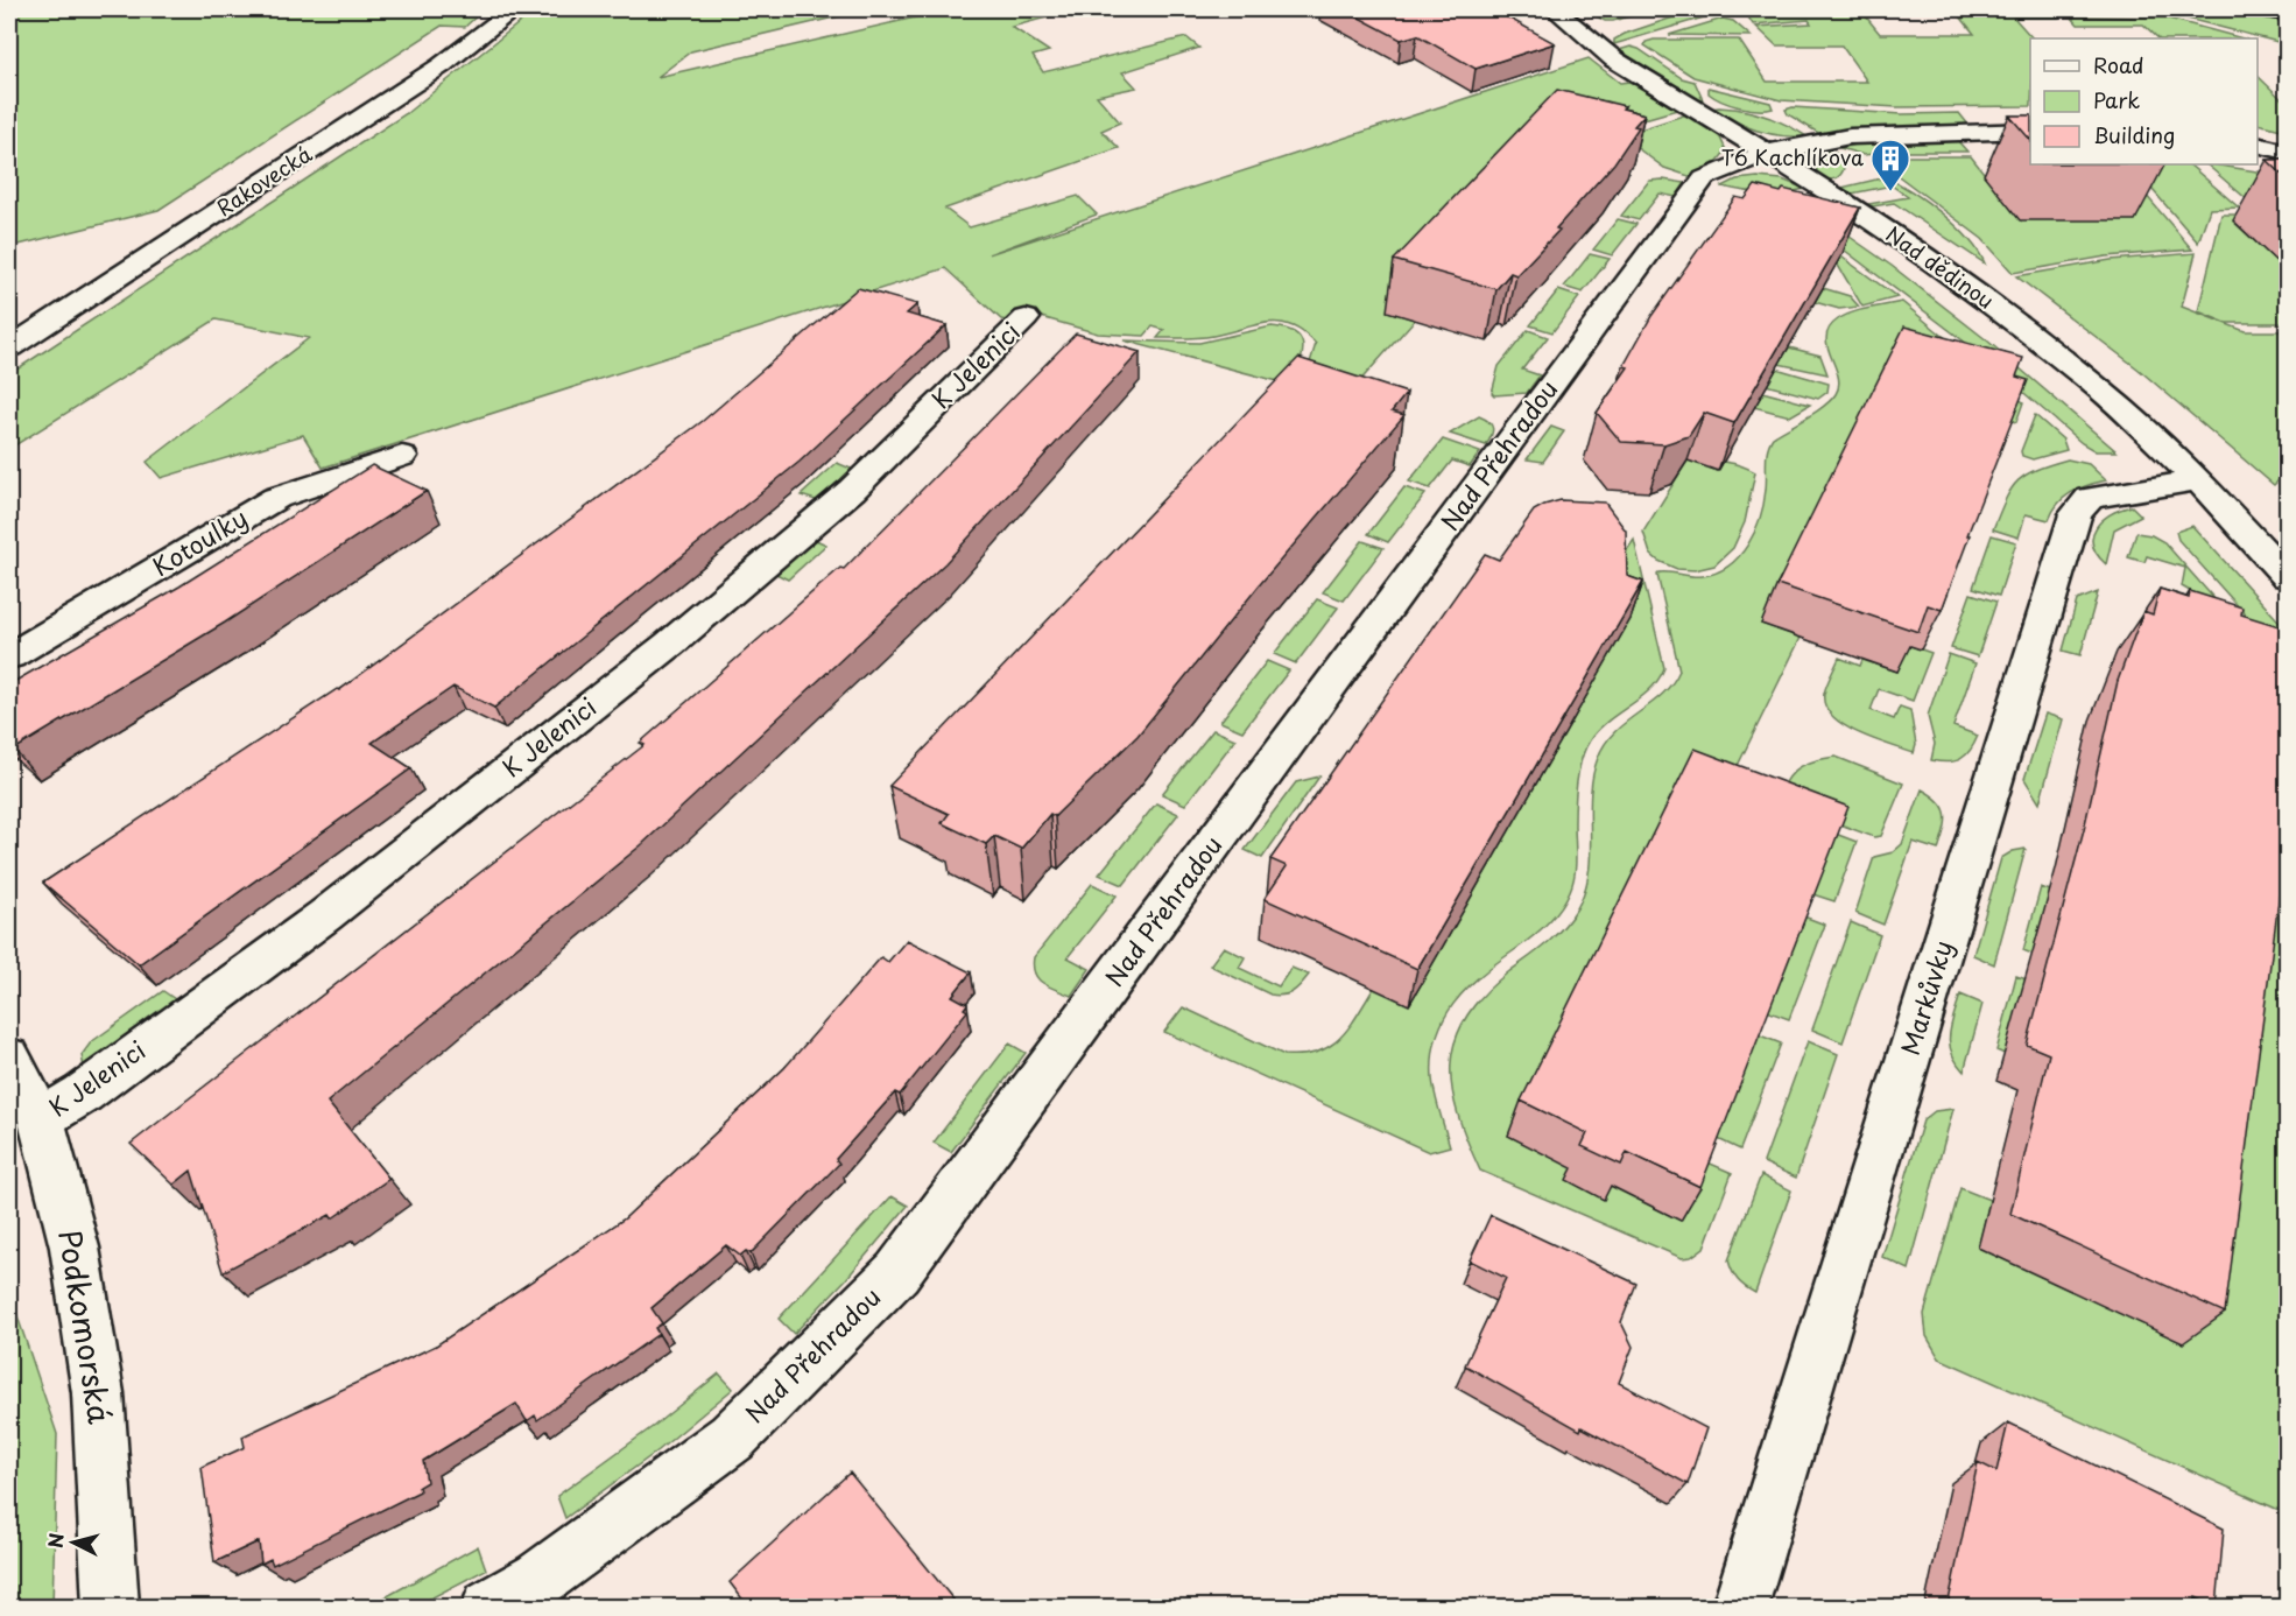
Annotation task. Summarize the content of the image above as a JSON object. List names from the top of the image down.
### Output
{
  "streets": {
    "street": [
      "Rakovecká",
      "Nad dědinou",
      "K Jelenici",
      "Nad Přehradou",
      "Kotoulky",
      "Markůvky",
      "Podkomorská"
    ]
  },
  "crossings": [
    ["Nad dědinou", "Nad Přehradou"],
    ["Nad dědinou", "Markůvky"],
    ["K Jelenici", "Podkomorská"]
  ],
  "places": {
    "building": ["T6 Kachlíkova"]
  },
  "legend": ["Road", "Park", "Building"],
  "north": "left"
}
